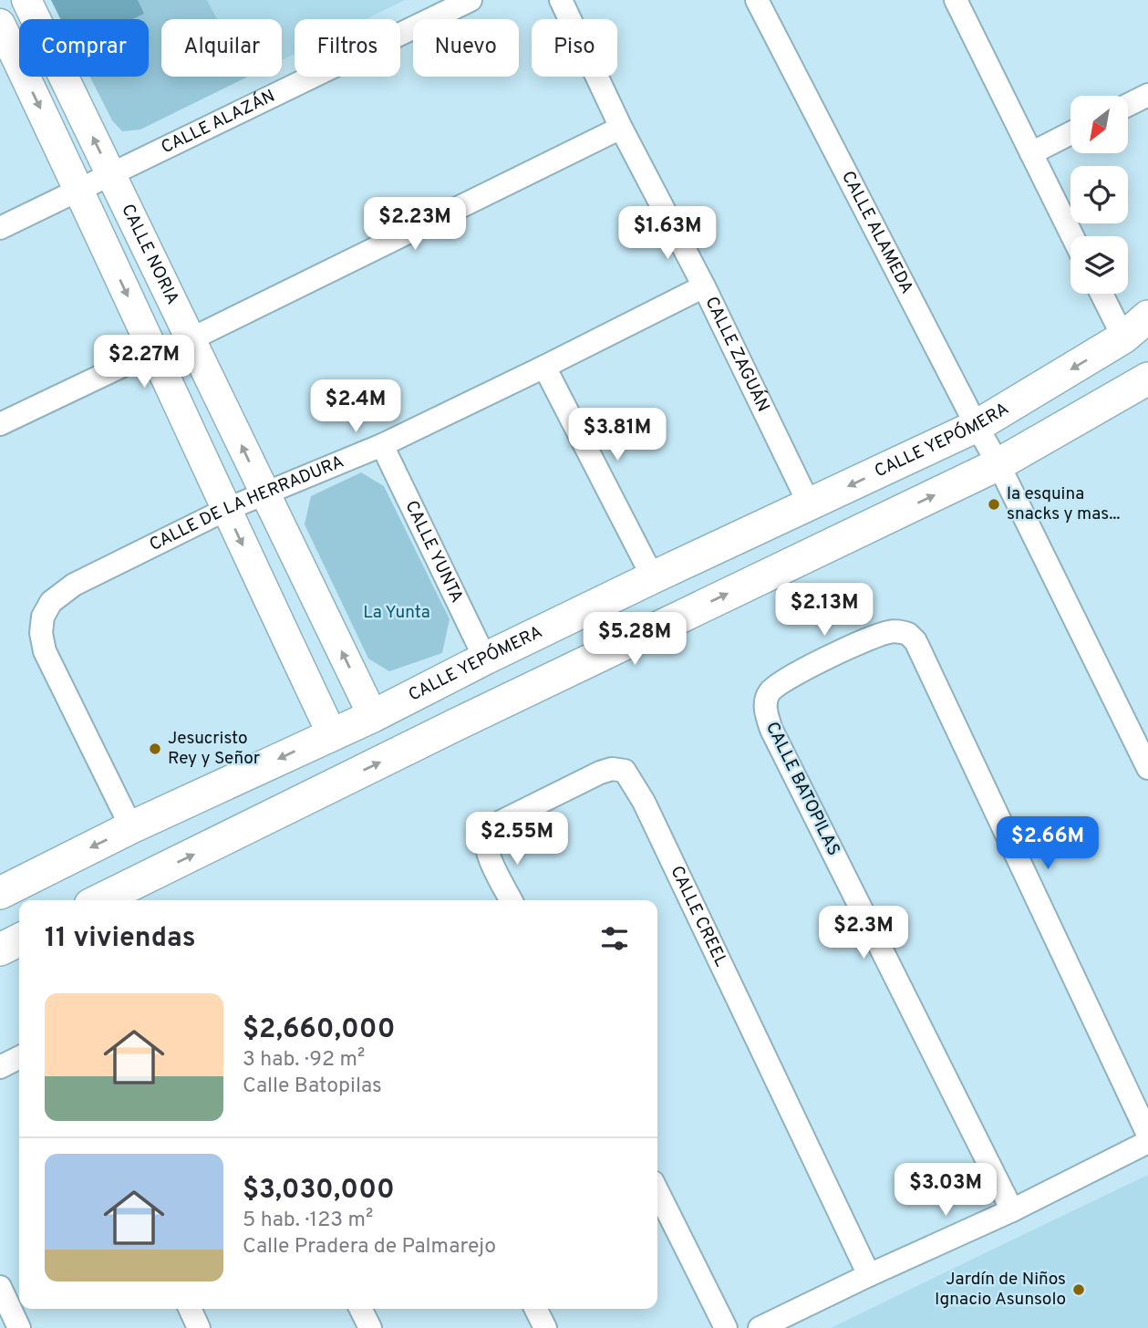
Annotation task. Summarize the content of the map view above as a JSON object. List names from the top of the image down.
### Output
{
  "streets": {
    "main road": ["CALLE YEPÓMERA"],
    "street": [
      "CALLE ALAZÁN",
      "CALLE ALAMEDA",
      "CALLE NORIA",
      "CALLE ZAGUÁN",
      "CALLE DE LA HERRADURA",
      "CALLE YUNTA",
      "CALLE BATOPILAS",
      "CALLE CREEL"
    ]
  },
  "crossings": [
    ["CALLE ALAZÁN", "CALLE NORIA"],
    ["CALLE ALAMEDA", "CALLE YEPÓMERA"],
    ["CALLE NORIA", "CALLE YEPÓMERA"],
    ["CALLE NORIA", "CALLE DE LA HERRADURA"],
    ["CALLE ZAGUÁN", "CALLE YEPÓMERA"],
    ["CALLE ZAGUÁN", "CALLE DE LA HERRADURA"],
    ["CALLE YEPÓMERA", "CALLE DE LA HERRADURA"],
    ["CALLE YEPÓMERA", "CALLE YUNTA"],
    ["CALLE DE LA HERRADURA", "CALLE YUNTA"]
  ],
  "parks": ["La Yunta"],
  "places": ["la esquina snacks y mas...", "Jesucristo Rey y Señor", "Jardín de Niños Ignacio Asunsolo"],
  "north": "bottom left",
  "page": {
    "chip": [
      "Comprar",
      "Alquilar",
      "Filtros",
      "Nuevo",
      "Piso"
    ],
    "price": [
      "$2.23M",
      "$1.63M",
      "$2.27M",
      "$2.4M",
      "$3.81M",
      "$2.13M",
      "$5.28M",
      "$2.55M",
      "$2.66M",
      "$2.3M",
      "$3.03M"
    ],
    "heading": "11 viviendas",
    "list": [
      {
        "name": "$2,660,000",
        "note": "3 hab. · 92 m² · Calle Batopilas"
      },
      {
        "name": "$3,030,000",
        "note": "5 hab. · 123 m² · Calle Pradera de Palmarejo"
      }
    ]
  }
}
